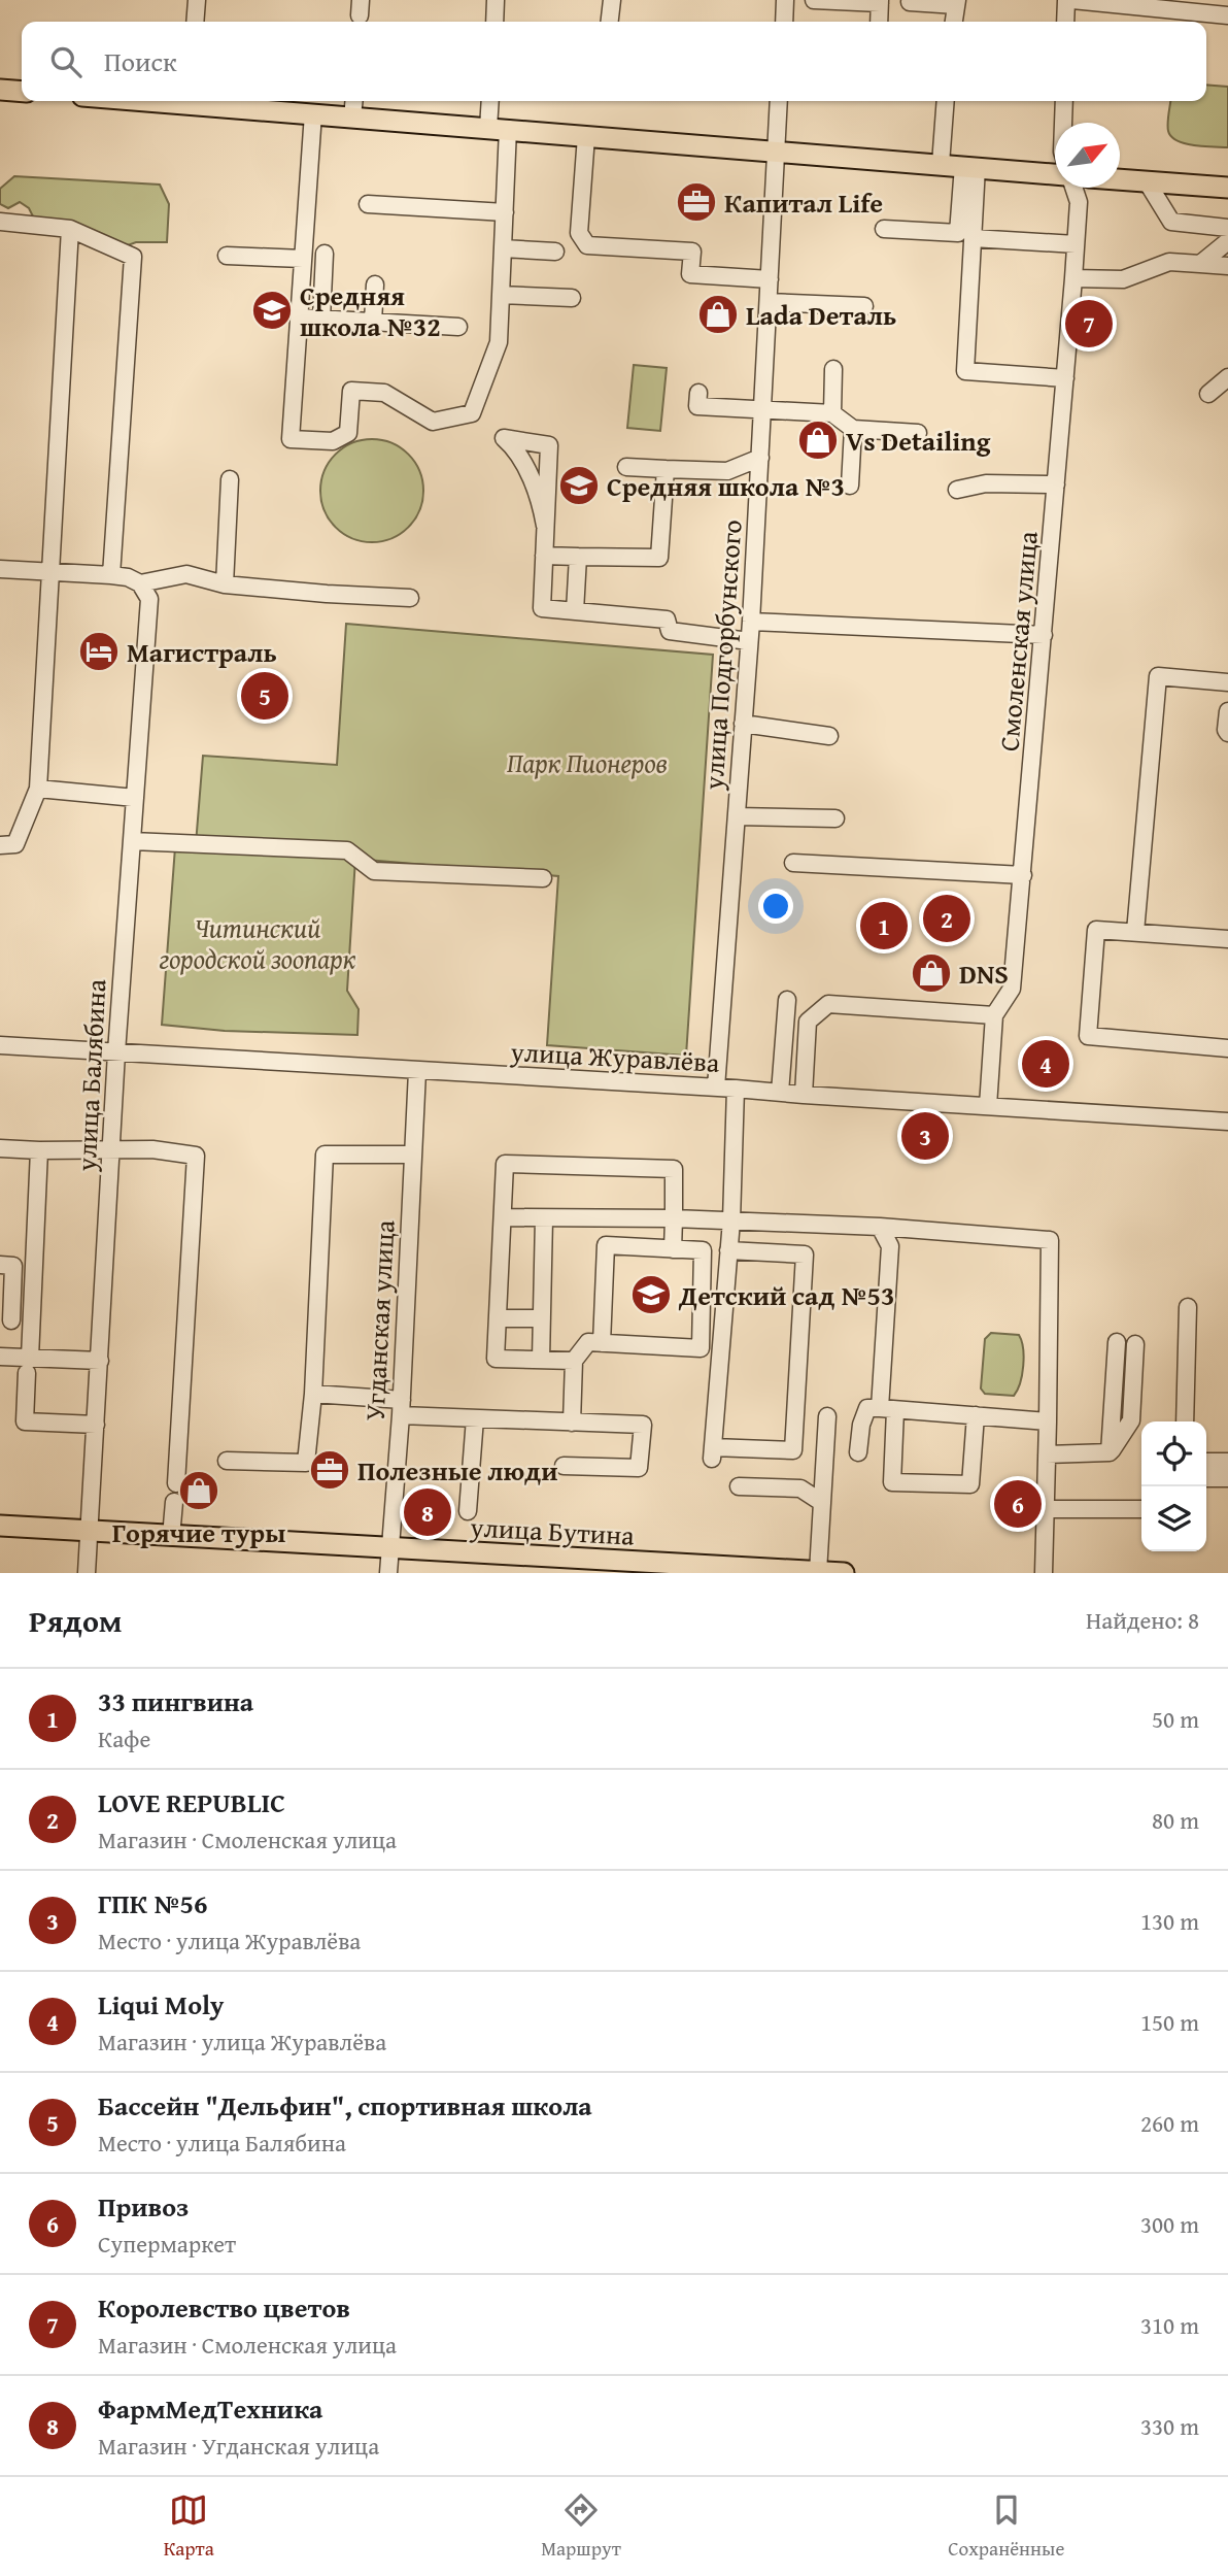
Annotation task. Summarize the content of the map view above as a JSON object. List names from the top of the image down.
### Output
{
  "streets": {
    "main road": ["улица Бутина"],
    "street": [
      "Смоленская улица",
      "улица Подгорбунского",
      "улица Журавлёва",
      "улица Балябина",
      "Угданская улица"
    ]
  },
  "crossings": [
    ["Смоленская улица", "улица Журавлёва"],
    ["улица Подгорбунского", "улица Журавлёва"],
    ["улица Журавлёва", "улица Балябина"],
    ["улица Журавлёва", "Угданская улица"],
    ["улица Балябина", "улица Бутина"],
    ["Угданская улица", "улица Бутина"]
  ],
  "parks": ["Парк Пионеров", "Читинский городской зоопарк"],
  "places": {
    "office": ["Капитал Life", "Полезные люди"],
    "school or university": ["Средняя школа №32", "Средняя школа №3", "Детский сад №53"],
    "shop": [
      "Lada Dеталь",
      "Vs Detailing",
      "DNS",
      "Горячие туры"
    ],
    "hotel": ["Магистраль"]
  },
  "north": "top right",
  "page": {
    "search": "Поиск",
    "pins": [
      "7",
      "5",
      "2",
      "1",
      "4",
      "3",
      "6",
      "8"
    ],
    "heading": ["Рядом", "Найдено: 8"],
    "list": [
      {
        "mark": "1",
        "name": "33 пингвина",
        "note": "Кафе",
        "value": "50 m"
      },
      {
        "mark": "2",
        "name": "LOVE REPUBLIC",
        "note": "Магазин · Смоленская улица",
        "value": "80 m"
      },
      {
        "mark": "3",
        "name": "ГПК №56",
        "note": "Место · улица Журавлёва",
        "value": "130 m"
      },
      {
        "mark": "4",
        "name": "Liqui Moly",
        "note": "Магазин · улица Журавлёва",
        "value": "150 m"
      },
      {
        "mark": "5",
        "name": "Бассейн \"Дельфин\", спортивная школа",
        "note": "Место · улица Балябина",
        "value": "260 m"
      },
      {
        "mark": "6",
        "name": "Привоз",
        "note": "Супермаркет",
        "value": "300 m"
      },
      {
        "mark": "7",
        "name": "Королевство цветов",
        "note": "Магазин · Смоленская улица",
        "value": "310 m"
      },
      {
        "mark": "8",
        "name": "ФармМедТехника",
        "note": "Магазин · Угданская улица",
        "value": "330 m"
      }
    ],
    "nav": ["Карта", "Маршрут", "Сохранённые"]
  }
}
